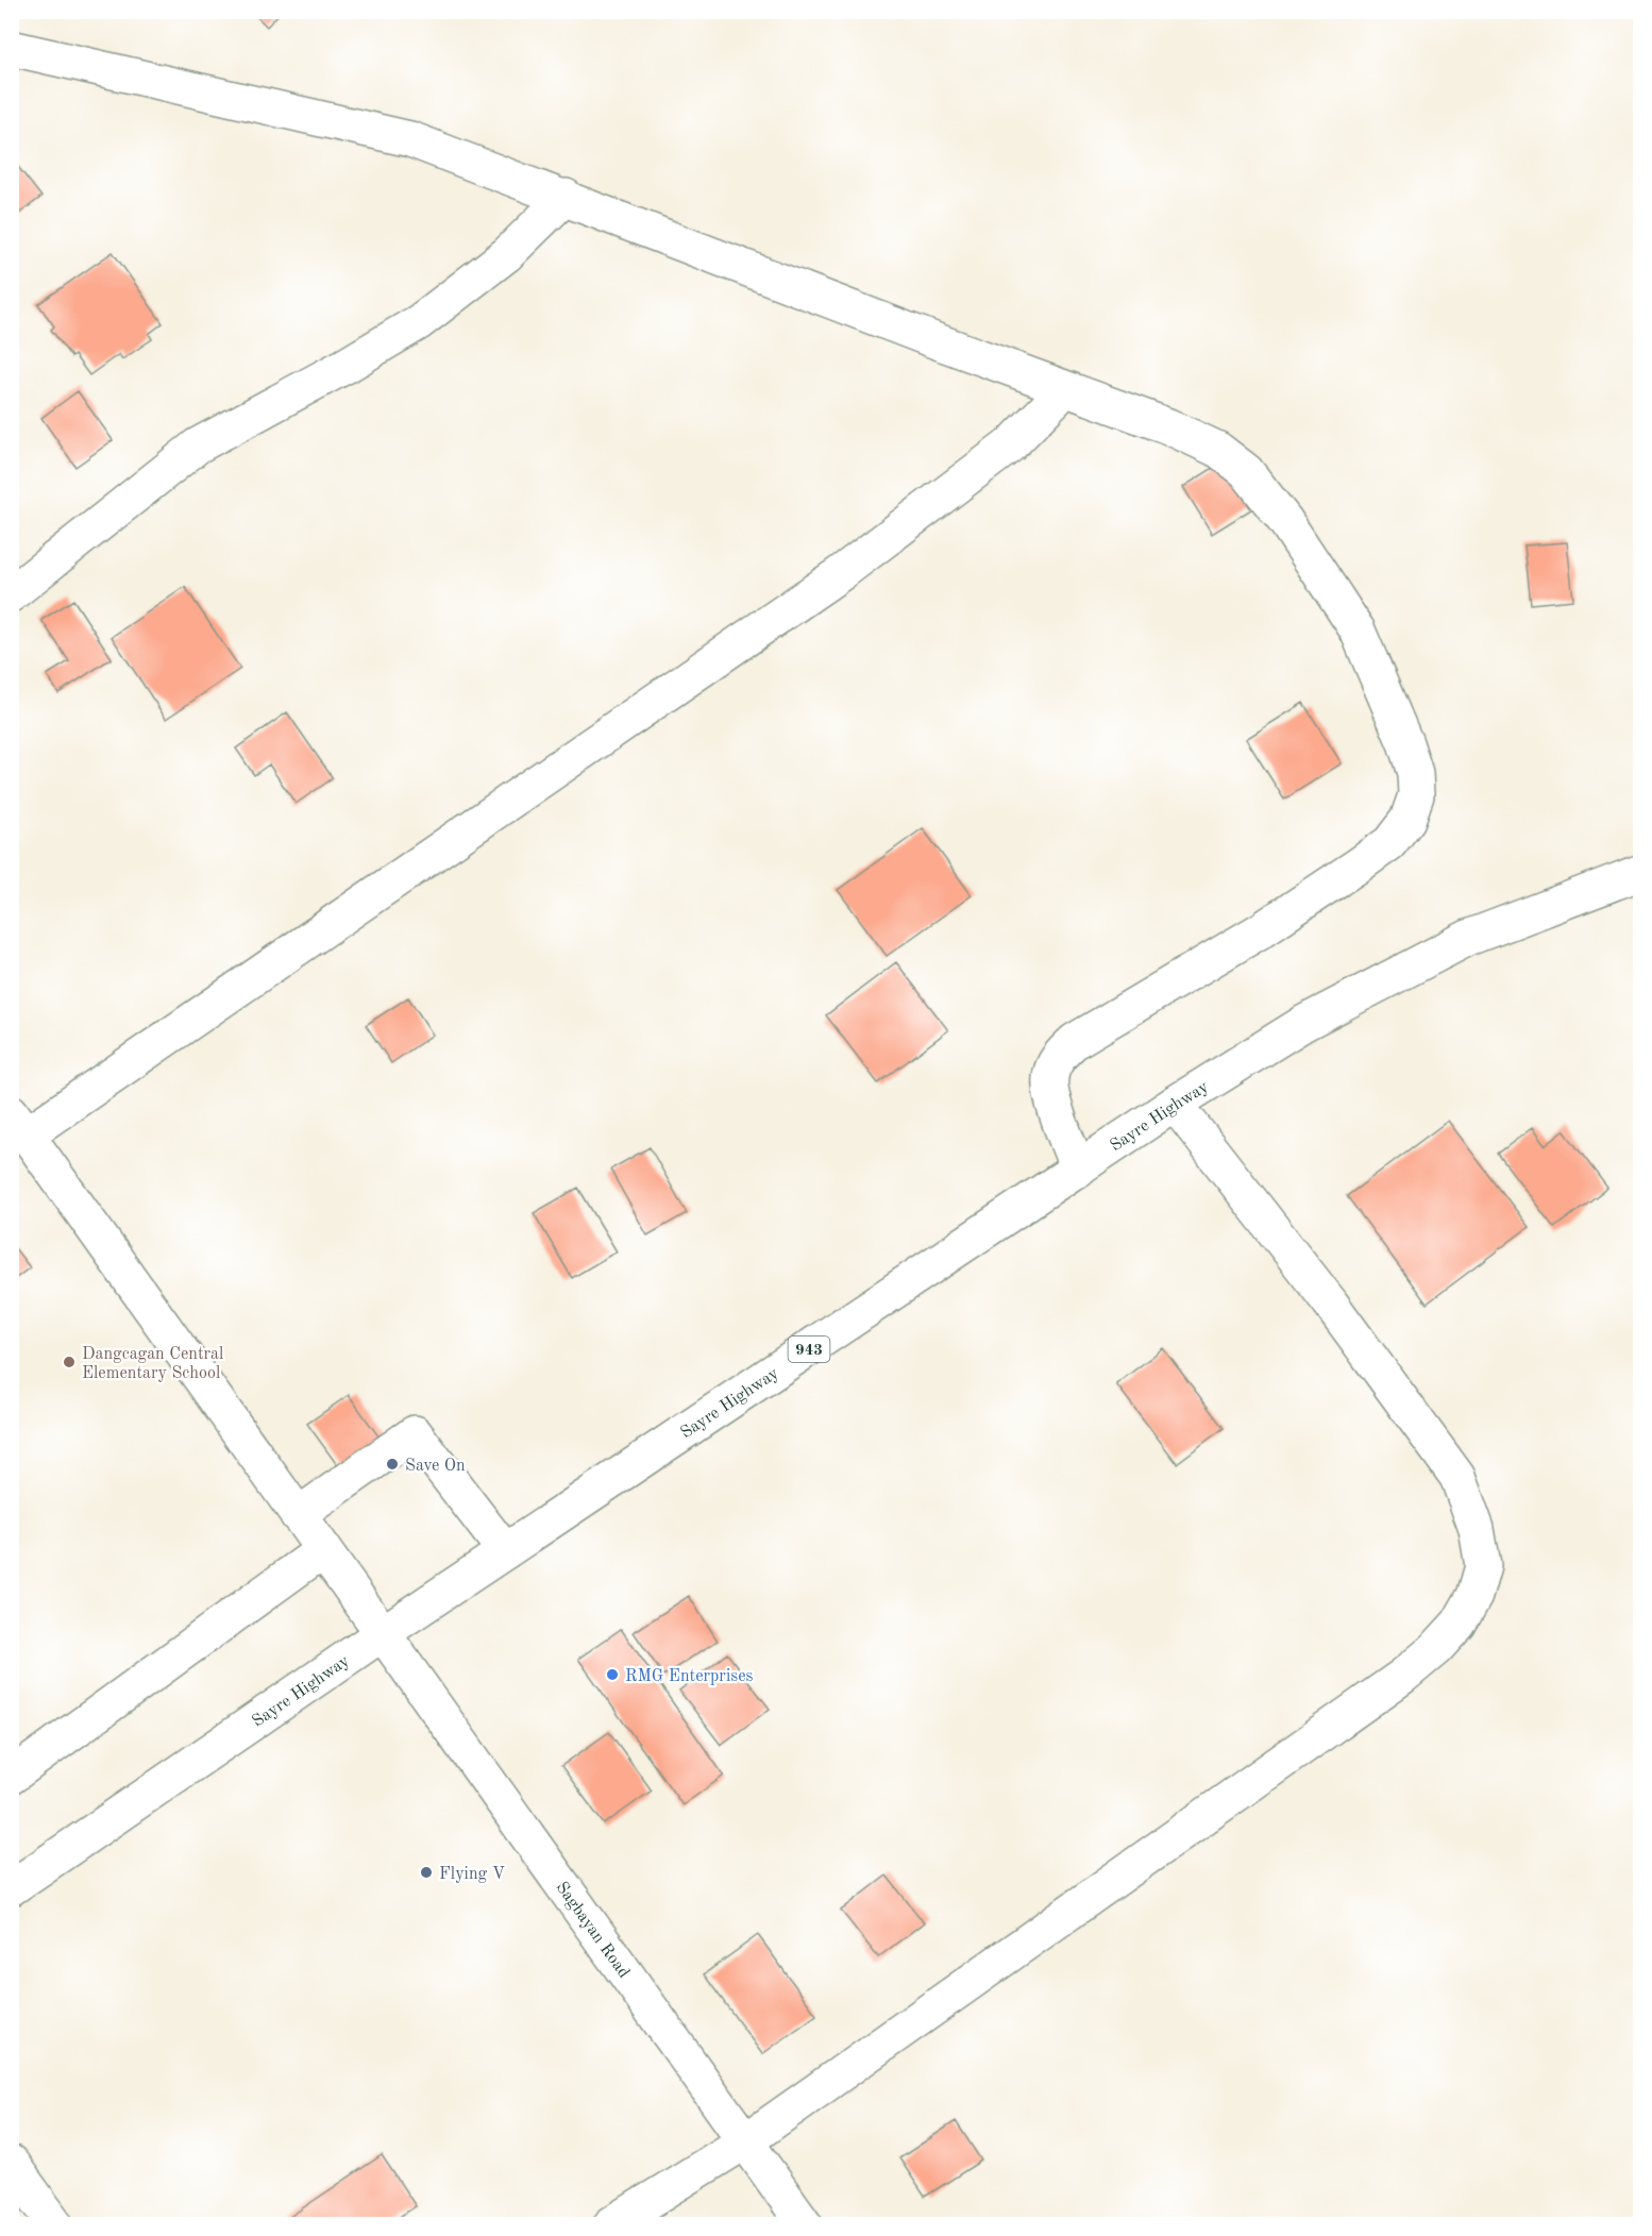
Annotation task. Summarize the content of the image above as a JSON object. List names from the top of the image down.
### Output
{
  "streets": {
    "main road": ["Sayre Highway", "943", "Sagbayan Road"]
  },
  "crossings": [
    ["Sayre Highway", "Sagbayan Road"]
  ],
  "places": [
    "Dangcagan Central Elementary School",
    "Save On",
    "RMG Enterprises",
    "Flying V"
  ]
}
